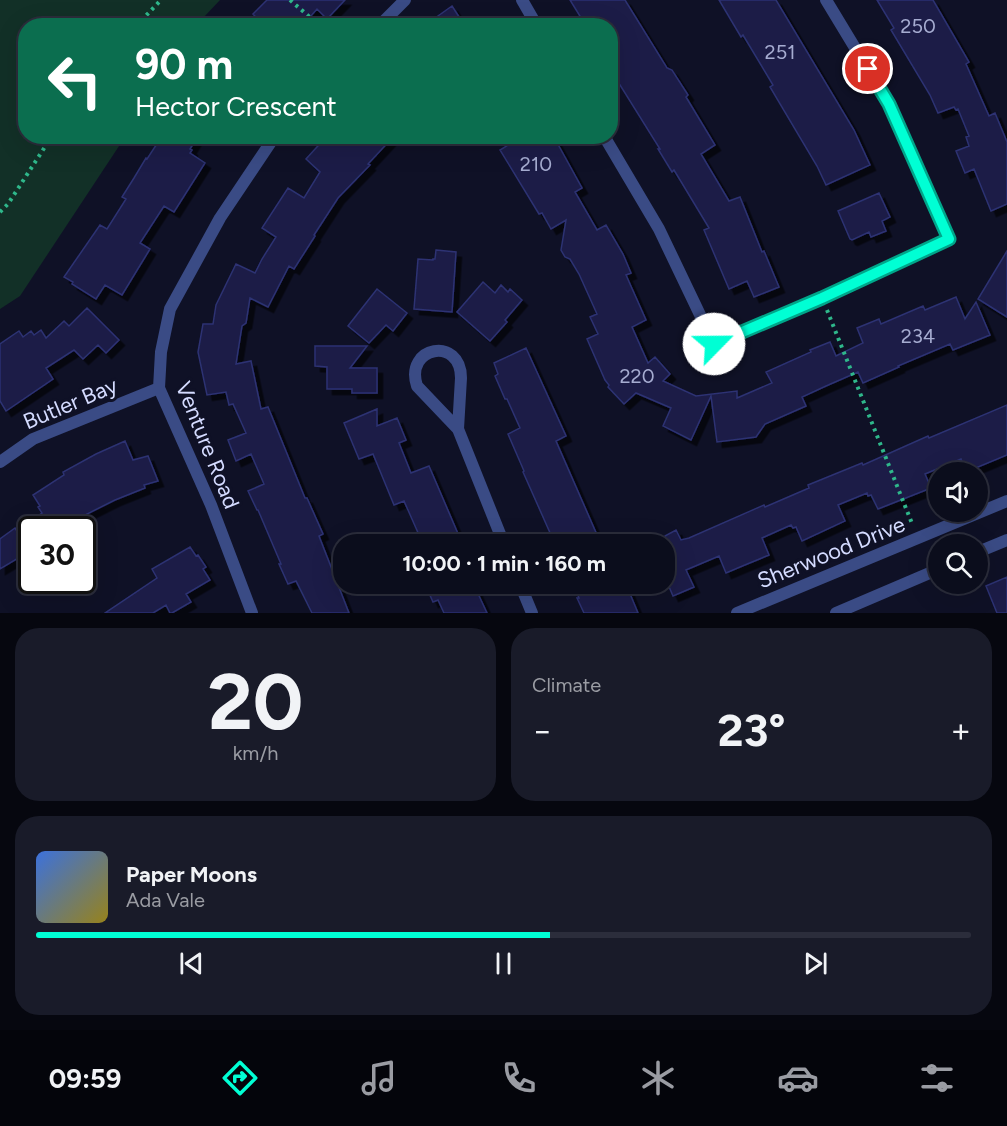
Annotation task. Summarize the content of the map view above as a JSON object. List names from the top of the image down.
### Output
{
  "streets": {
    "street": ["Butler Bay", "Venture Road", "Sherwood Drive"]
  },
  "crossings": [
    ["Butler Bay", "Venture Road"]
  ],
  "house_numbers": [
    "250",
    "251",
    "210",
    "234",
    "220"
  ],
  "page": {
    "turn": ["90 m", "Hector Crescent"],
    "limit": "30",
    "trip": "10:00 · 1 min · 160 m",
    "tile": [
      ["20", "km/h"],
      "Climate"
    ],
    "heat": ["−", "23°", "+"],
    "song": ["Paper Moons", "Ada Vale"],
    "tabs": "09:59"
  }
}
